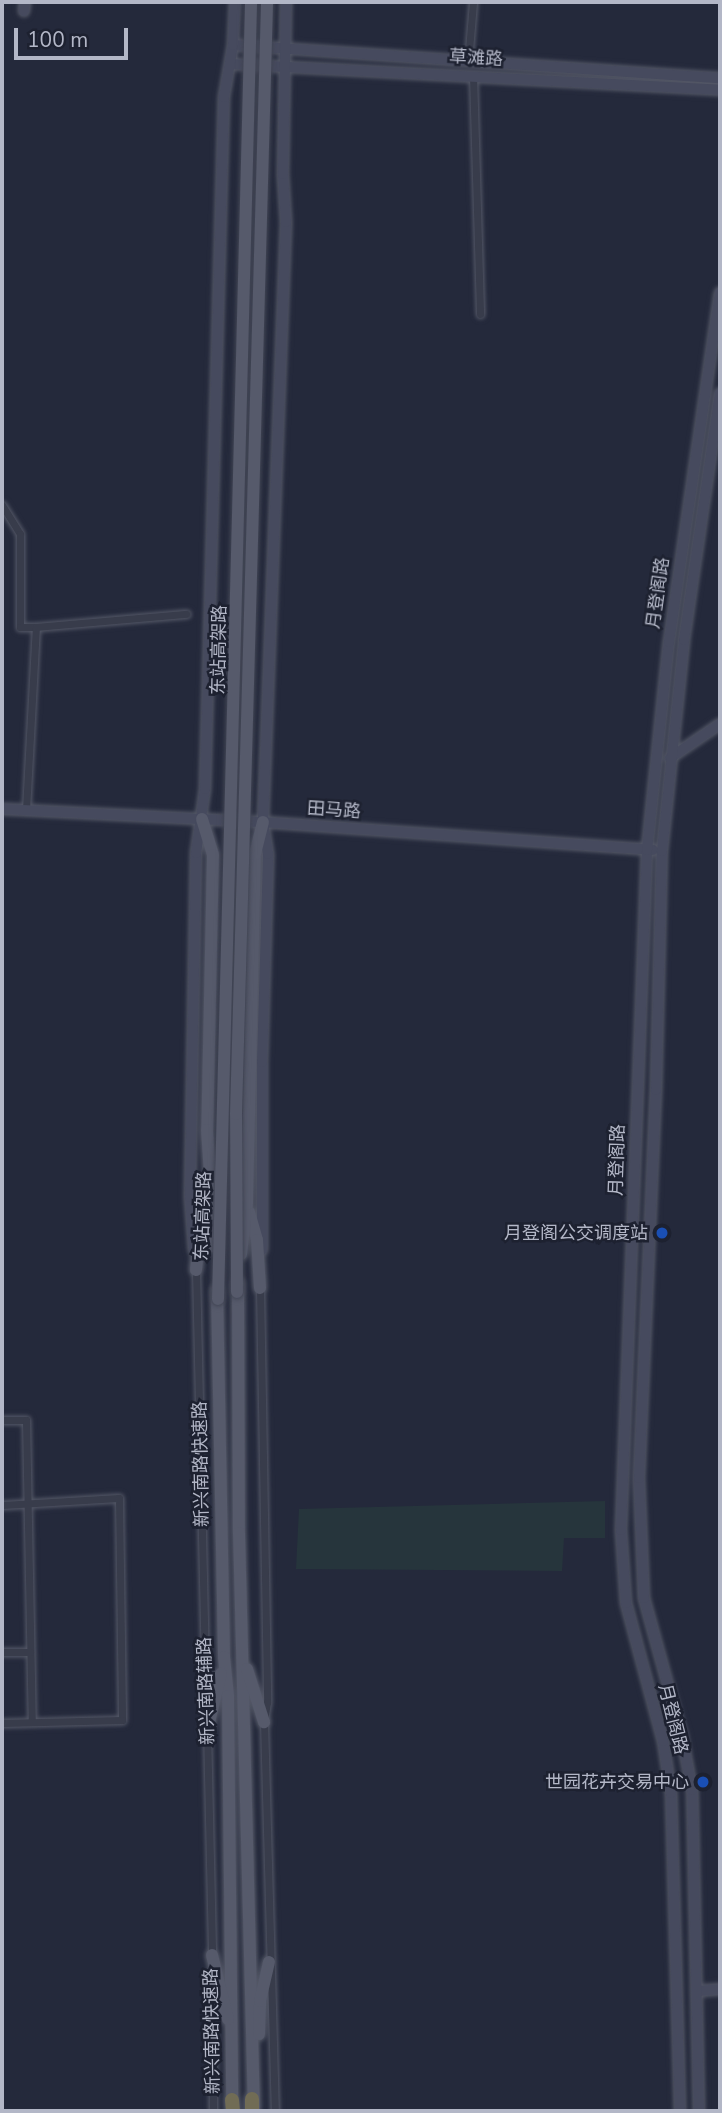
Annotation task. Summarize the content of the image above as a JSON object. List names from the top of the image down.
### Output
{
  "streets": {
    "main road": [
      "草滩路",
      "月登阁路",
      "东站高架路",
      "田马路",
      "新兴南路快速路"
    ],
    "street": ["新兴南路辅路"]
  },
  "crossings": [
    ["月登阁路", "田马路"],
    ["东站高架路", "新兴南路快速路"],
    ["田马路", "新兴南路快速路"]
  ],
  "places": ["月登阁公交调度站", "世园花卉交易中心"],
  "scale_bar": "100 m"
}
